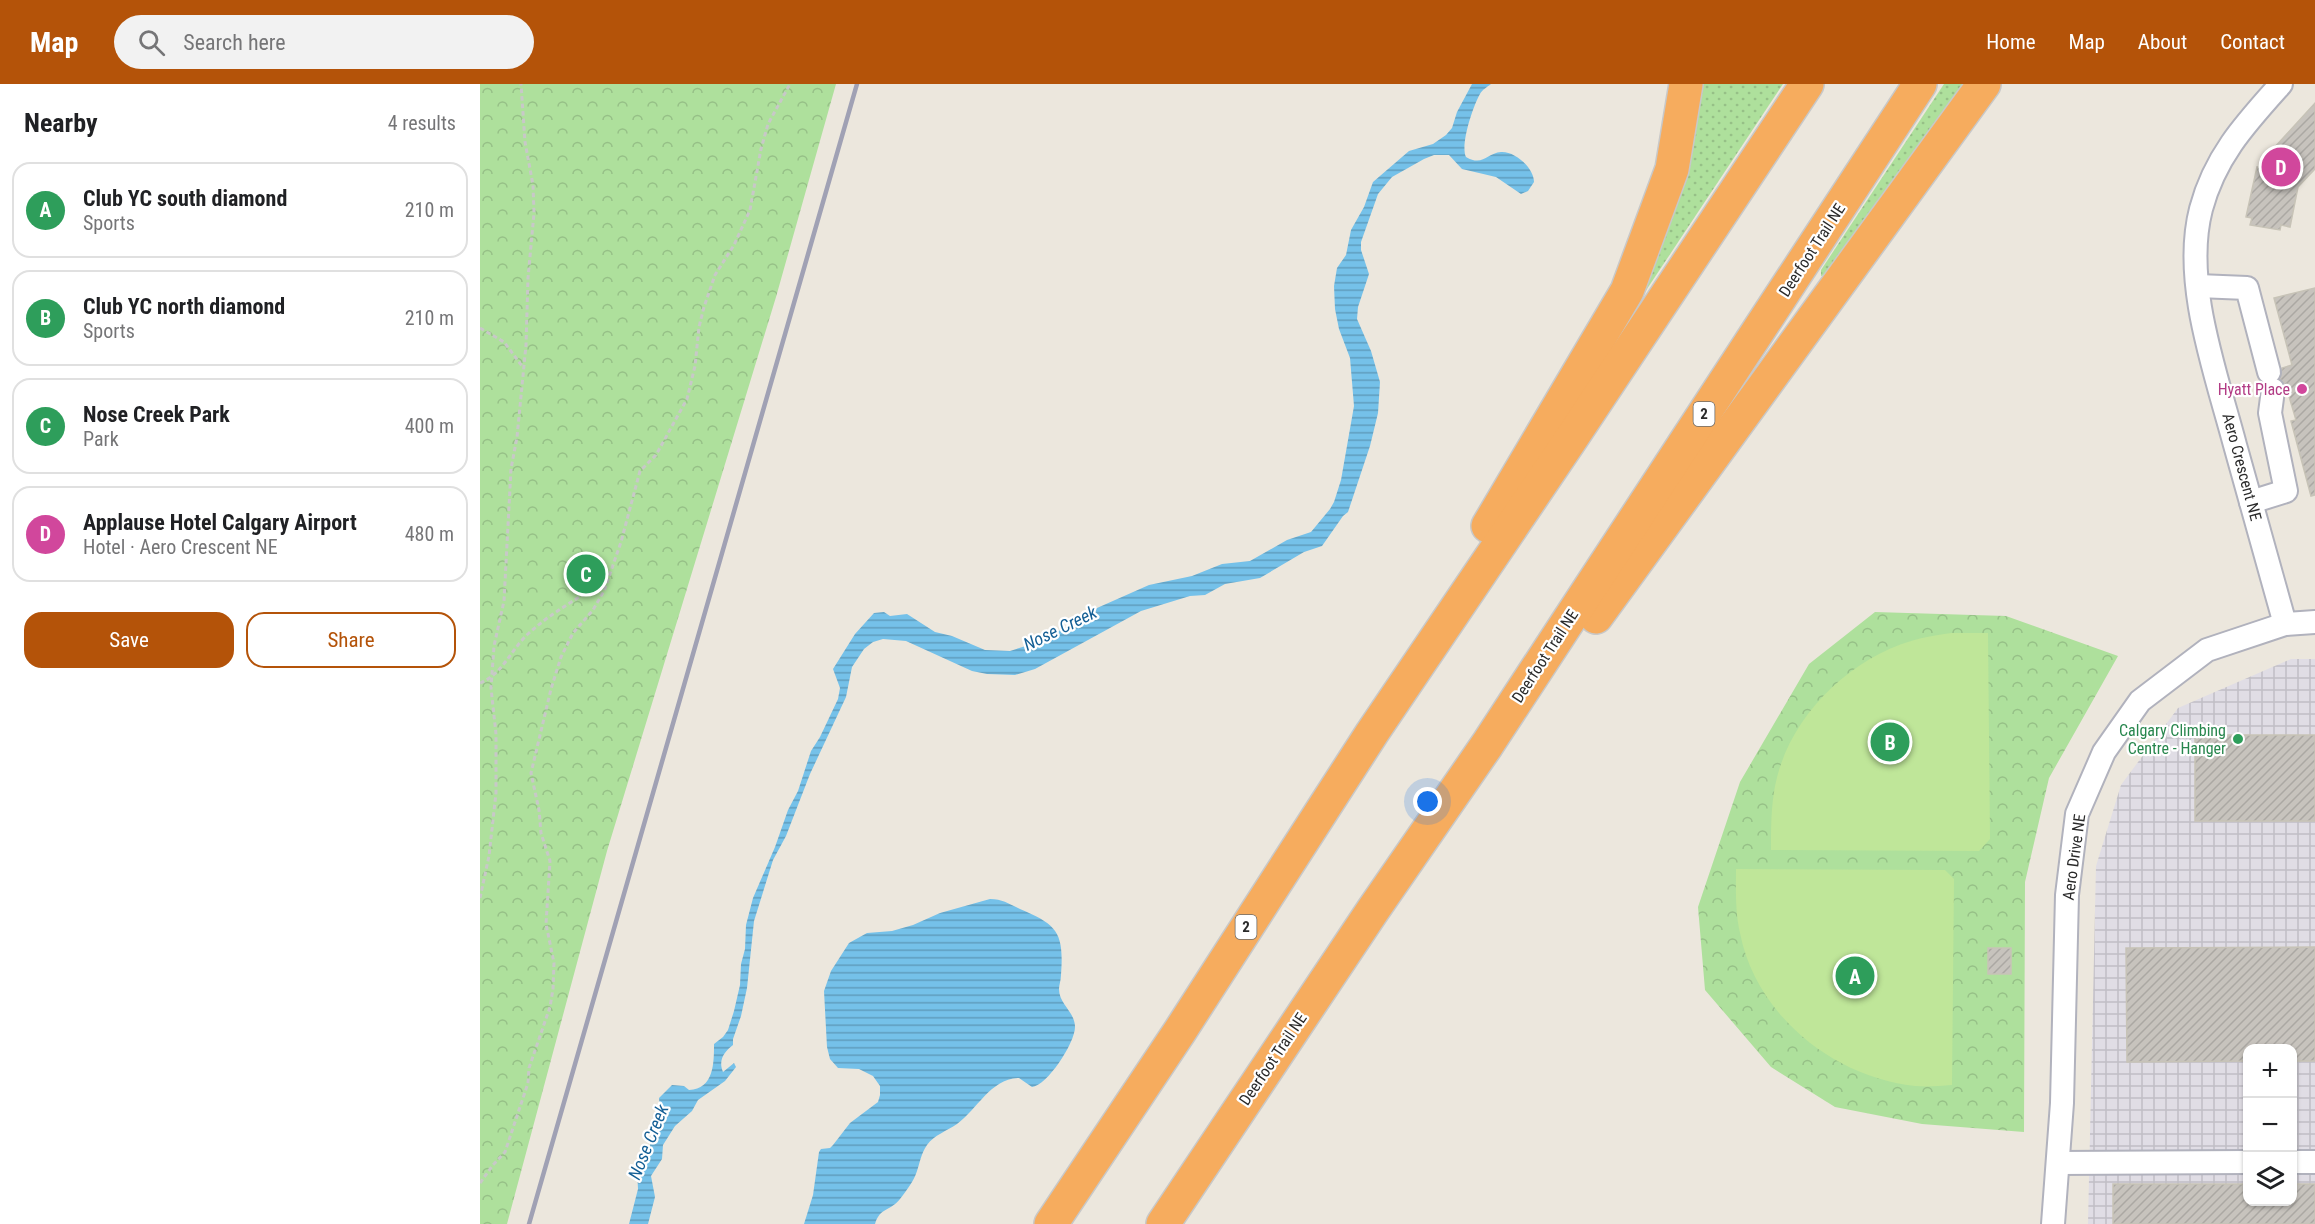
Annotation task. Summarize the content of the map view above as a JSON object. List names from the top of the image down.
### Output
{
  "streets": {
    "highway": ["Deerfoot Trail NE", "2"],
    "street": ["Aero Crescent NE", "Aero Drive NE"]
  },
  "crossings": [
    ["Aero Crescent NE", "Aero Drive NE"]
  ],
  "water": ["Nose Creek"],
  "places": ["Hyatt Place", "Calgary Climbing Centre - Hanger"],
  "page": {
    "header": "Map",
    "search": "Search here",
    "nav": [
      "Home",
      "Map",
      "About",
      "Contact"
    ],
    "heading": ["Nearby", "4 results"],
    "pins": [
      "D",
      "C",
      "B",
      "A"
    ],
    "list": [
      {
        "mark": "A",
        "name": "Club YC south diamond",
        "note": "Sports",
        "value": "210 m"
      },
      {
        "mark": "B",
        "name": "Club YC north diamond",
        "note": "Sports",
        "value": "210 m"
      },
      {
        "mark": "C",
        "name": "Nose Creek Park",
        "note": "Park",
        "value": "400 m"
      },
      {
        "mark": "D",
        "name": "Applause Hotel Calgary Airport",
        "note": "Hotel · Aero Crescent NE",
        "value": "480 m"
      }
    ],
    "buttons": ["Save", "Share"],
    "map_buttons": ["+", "−"]
  }
}
